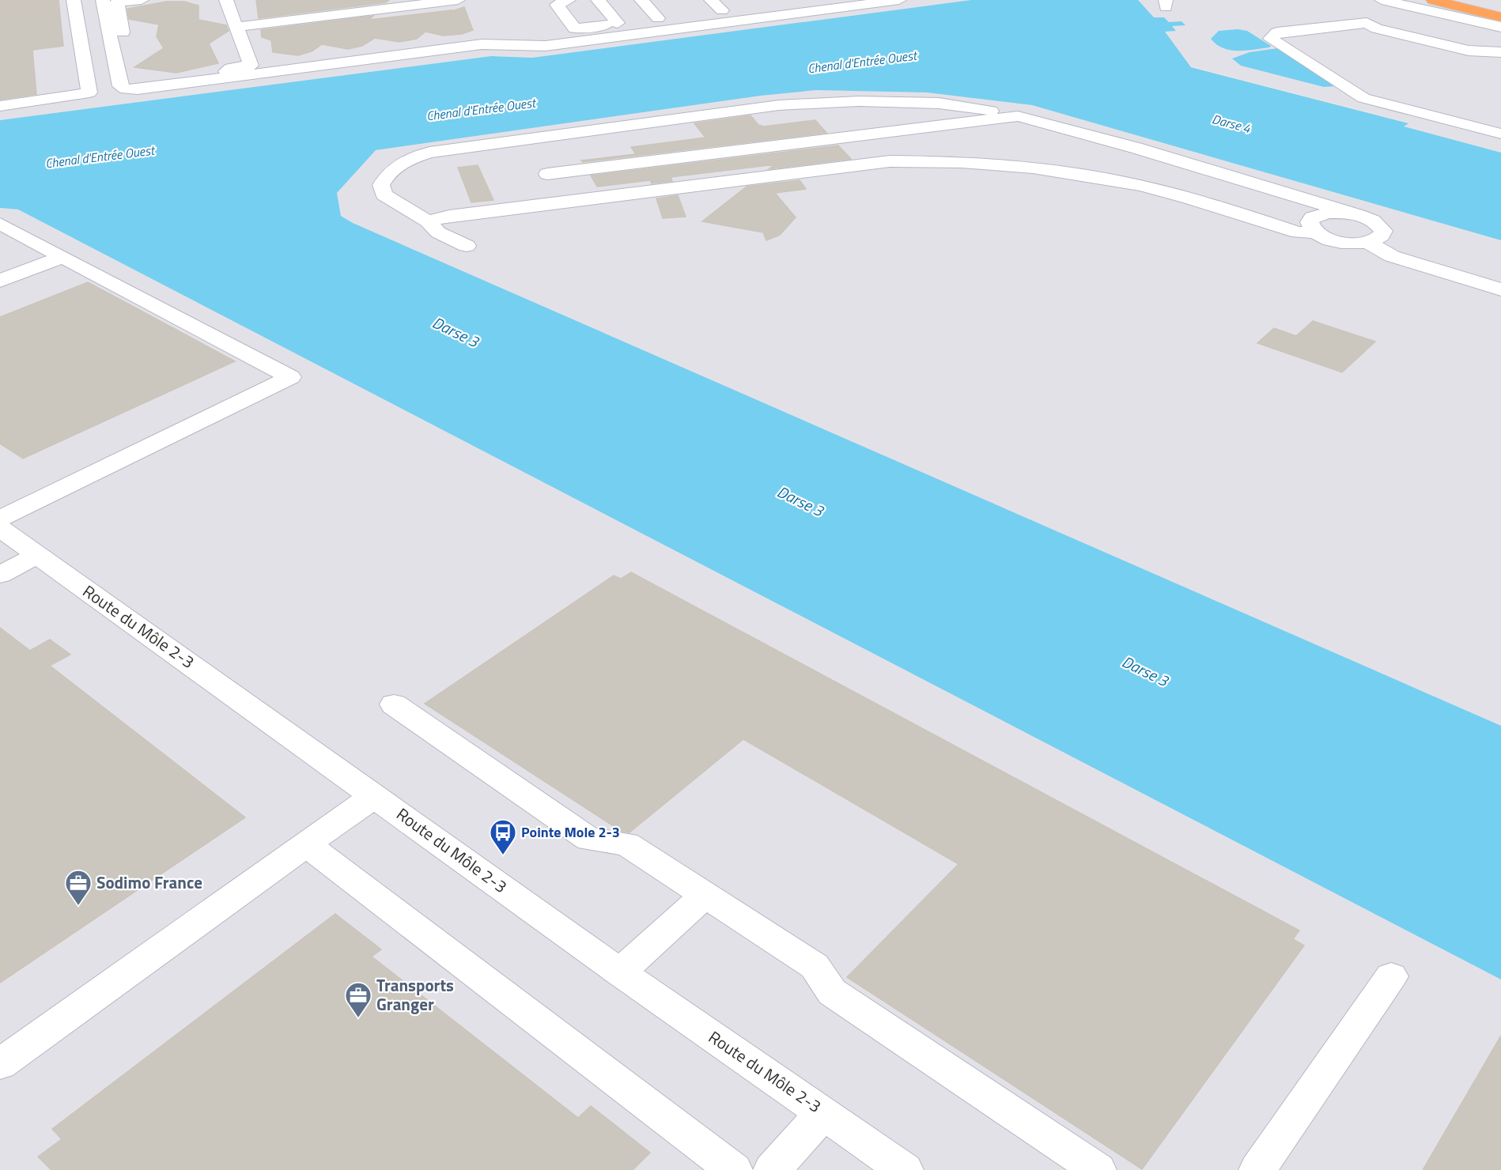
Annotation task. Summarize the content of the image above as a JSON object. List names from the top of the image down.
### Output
{
  "streets": {
    "street": ["Route du Môle 2-3"]
  },
  "water": ["Chenal d'Entrée Ouest", "Darse 4", "Darse 3"],
  "places": {
    "bus stop": ["Pointe Mole 2-3"],
    "office": ["Sodimo France", "Transports Granger"]
  }
}
